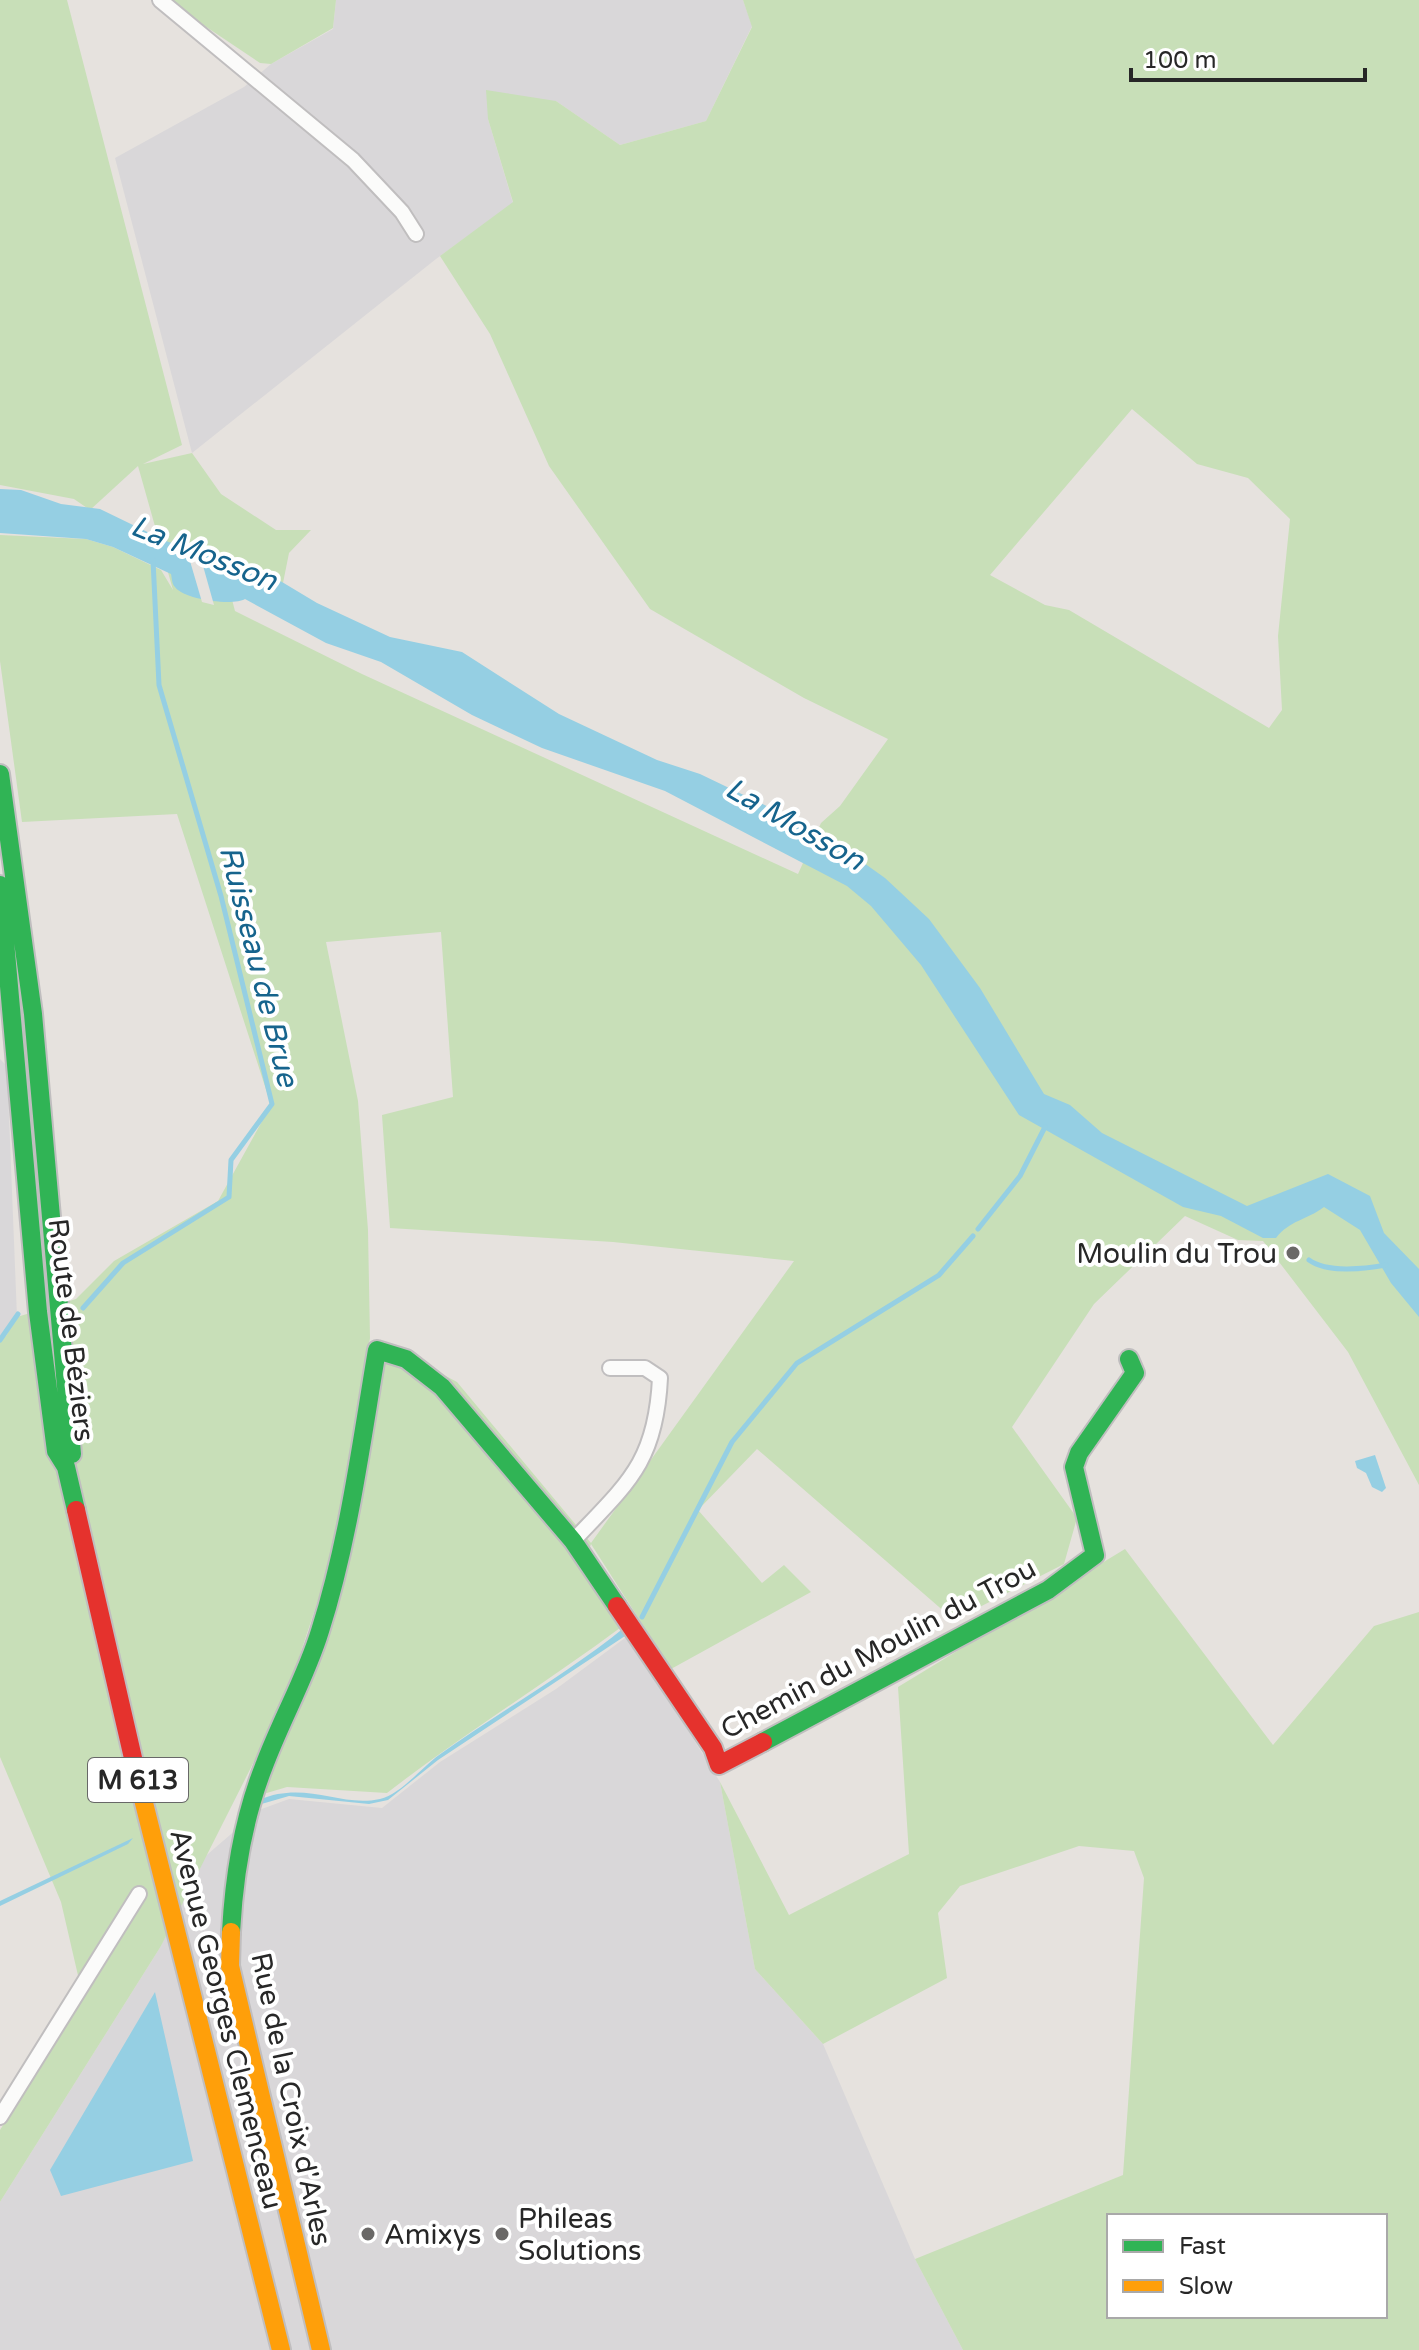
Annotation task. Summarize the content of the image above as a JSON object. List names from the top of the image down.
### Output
{
  "streets": {
    "main road": [
      "Route de Béziers",
      "Chemin du Moulin du Trou",
      "M 613",
      "Avenue Georges Clemenceau",
      "Rue de la Croix d'Arles"
    ]
  },
  "crossings": [
    ["Route de Béziers", "Avenue Georges Clemenceau"],
    ["Chemin du Moulin du Trou", "Rue de la Croix d'Arles"],
    ["M 613", "Avenue Georges Clemenceau"]
  ],
  "water": ["La Mosson", "Ruisseau de Brue"],
  "places": ["Moulin du Trou", "Amixys", "Phileas Solutions"],
  "legend": ["Fast", "Slow"],
  "scale_bar": "100 m"
}
